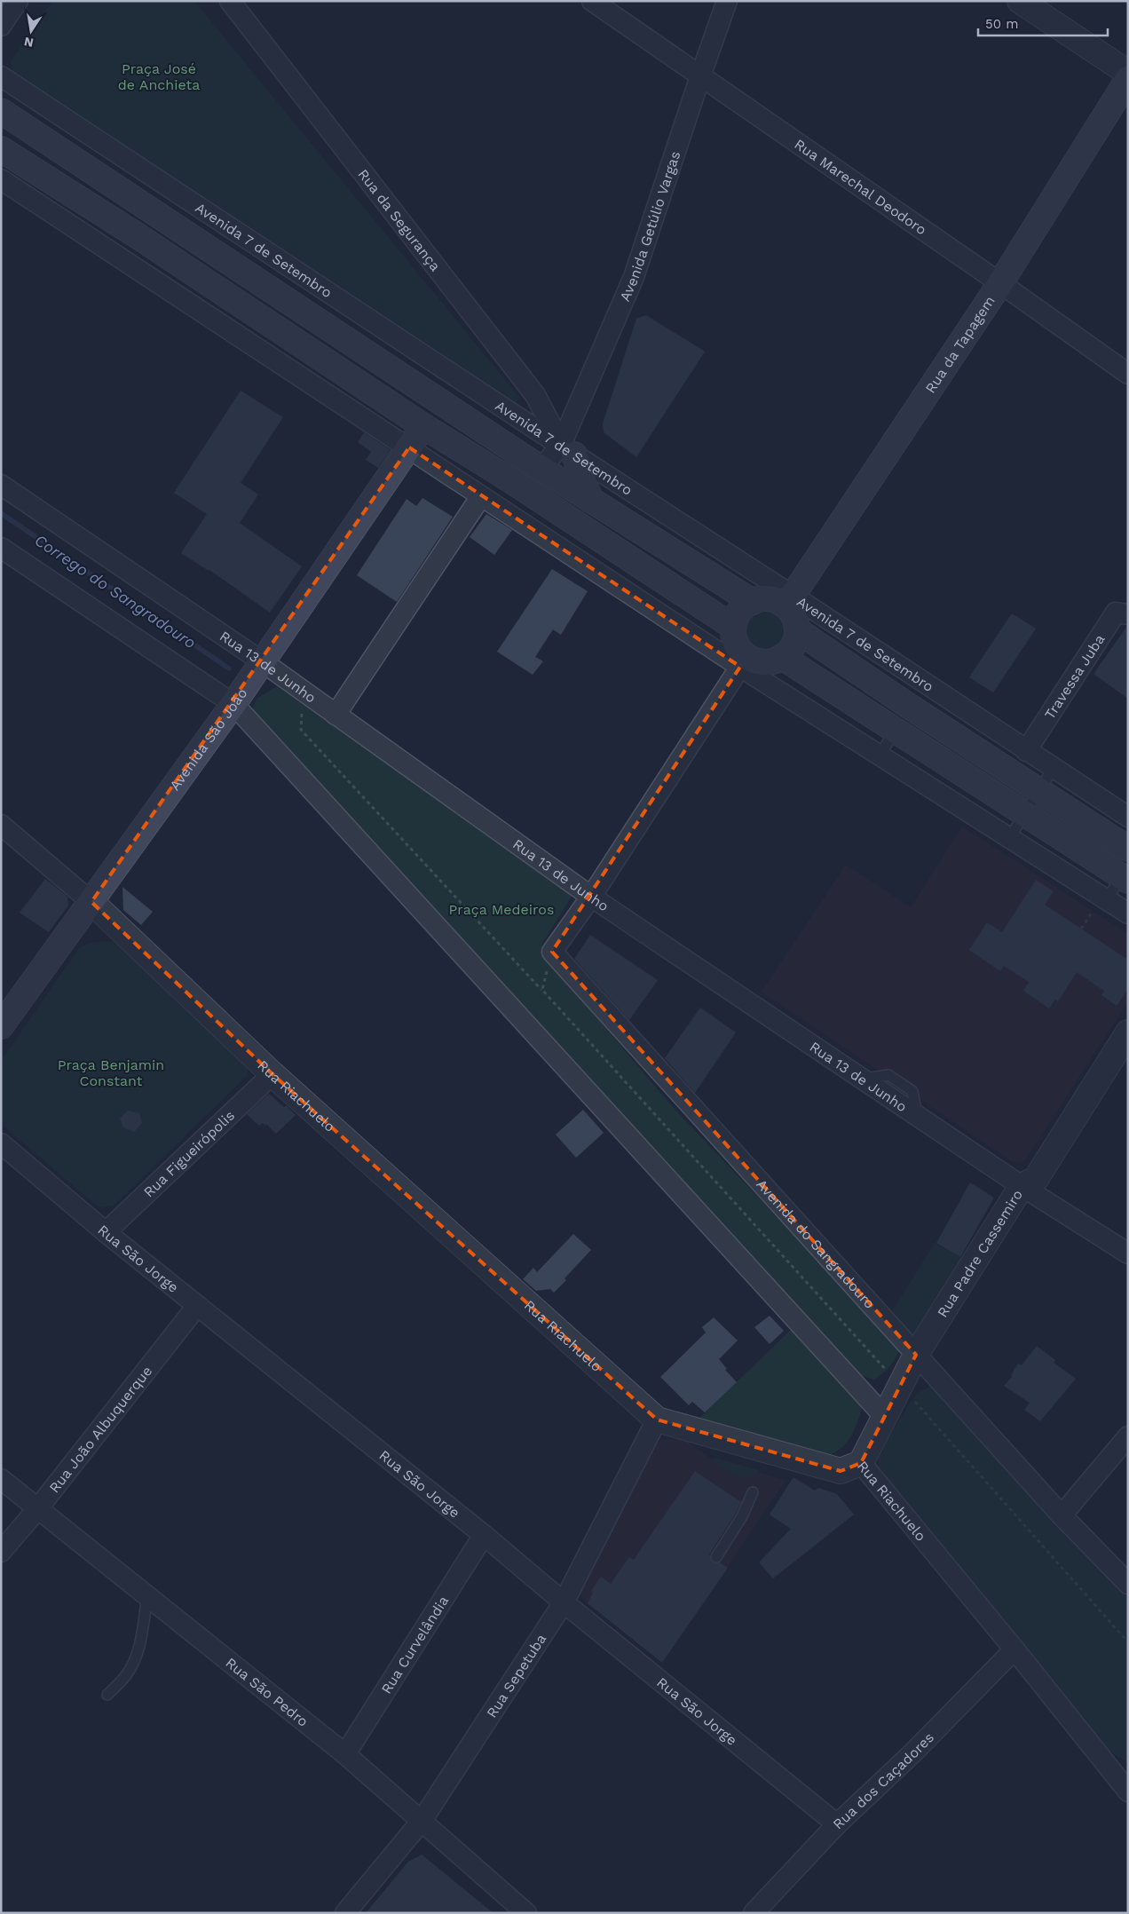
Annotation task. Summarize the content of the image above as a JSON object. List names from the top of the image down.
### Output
{
  "streets": {
    "main road": ["Avenida 7 de Setembro", "Rua da Tapagem", "Avenida São João"],
    "street": [
      "Rua Marechal Deodoro",
      "Rua da Segurança",
      "Avenida Getúlio Vargas",
      "Rua 13 de Junho",
      "Travessa Juba",
      "Rua Riachuelo",
      "Rua Figueirópolis",
      "Avenida do Sangradouro",
      "Rua Padre Cassemiro",
      "Rua São Jorge",
      "Rua João Albuquerque",
      "Rua Curvelândia",
      "Rua Sepetuba",
      "Rua São Pedro",
      "Rua dos Caçadores"
    ]
  },
  "crossings": [
    ["Rua Marechal Deodoro", "Avenida Getúlio Vargas"],
    ["Rua Marechal Deodoro", "Rua da Tapagem"],
    ["Rua da Segurança", "Avenida Getúlio Vargas"],
    ["Rua da Segurança", "Avenida 7 de Setembro"],
    ["Avenida Getúlio Vargas", "Avenida 7 de Setembro"],
    ["Avenida 7 de Setembro", "Rua da Tapagem"],
    ["Avenida 7 de Setembro", "Travessa Juba"],
    ["Rua 13 de Junho", "Avenida São João"],
    ["Rua 13 de Junho", "Rua Padre Cassemiro"],
    ["Avenida São João", "Rua Riachuelo"],
    ["Rua Riachuelo", "Rua Figueirópolis"],
    ["Rua Riachuelo", "Rua Padre Cassemiro"],
    ["Rua Riachuelo", "Rua Sepetuba"],
    ["Rua Riachuelo", "Rua dos Caçadores"],
    ["Rua Figueirópolis", "Rua São Jorge"],
    ["Avenida do Sangradouro", "Rua Padre Cassemiro"],
    ["Rua São Jorge", "Rua João Albuquerque"],
    ["Rua São Jorge", "Rua Curvelândia"],
    ["Rua São Jorge", "Rua Sepetuba"],
    ["Rua São Jorge", "Rua dos Caçadores"],
    ["Rua João Albuquerque", "Rua São Pedro"],
    ["Rua Curvelândia", "Rua São Pedro"],
    ["Rua Sepetuba", "Rua São Pedro"]
  ],
  "water": ["Corrego do Sangradouro"],
  "parks": ["Praça José de Anchieta", "Praça Medeiros", "Praça Benjamin Constant"],
  "scale_bar": "50 m",
  "north": "bottom"
}
